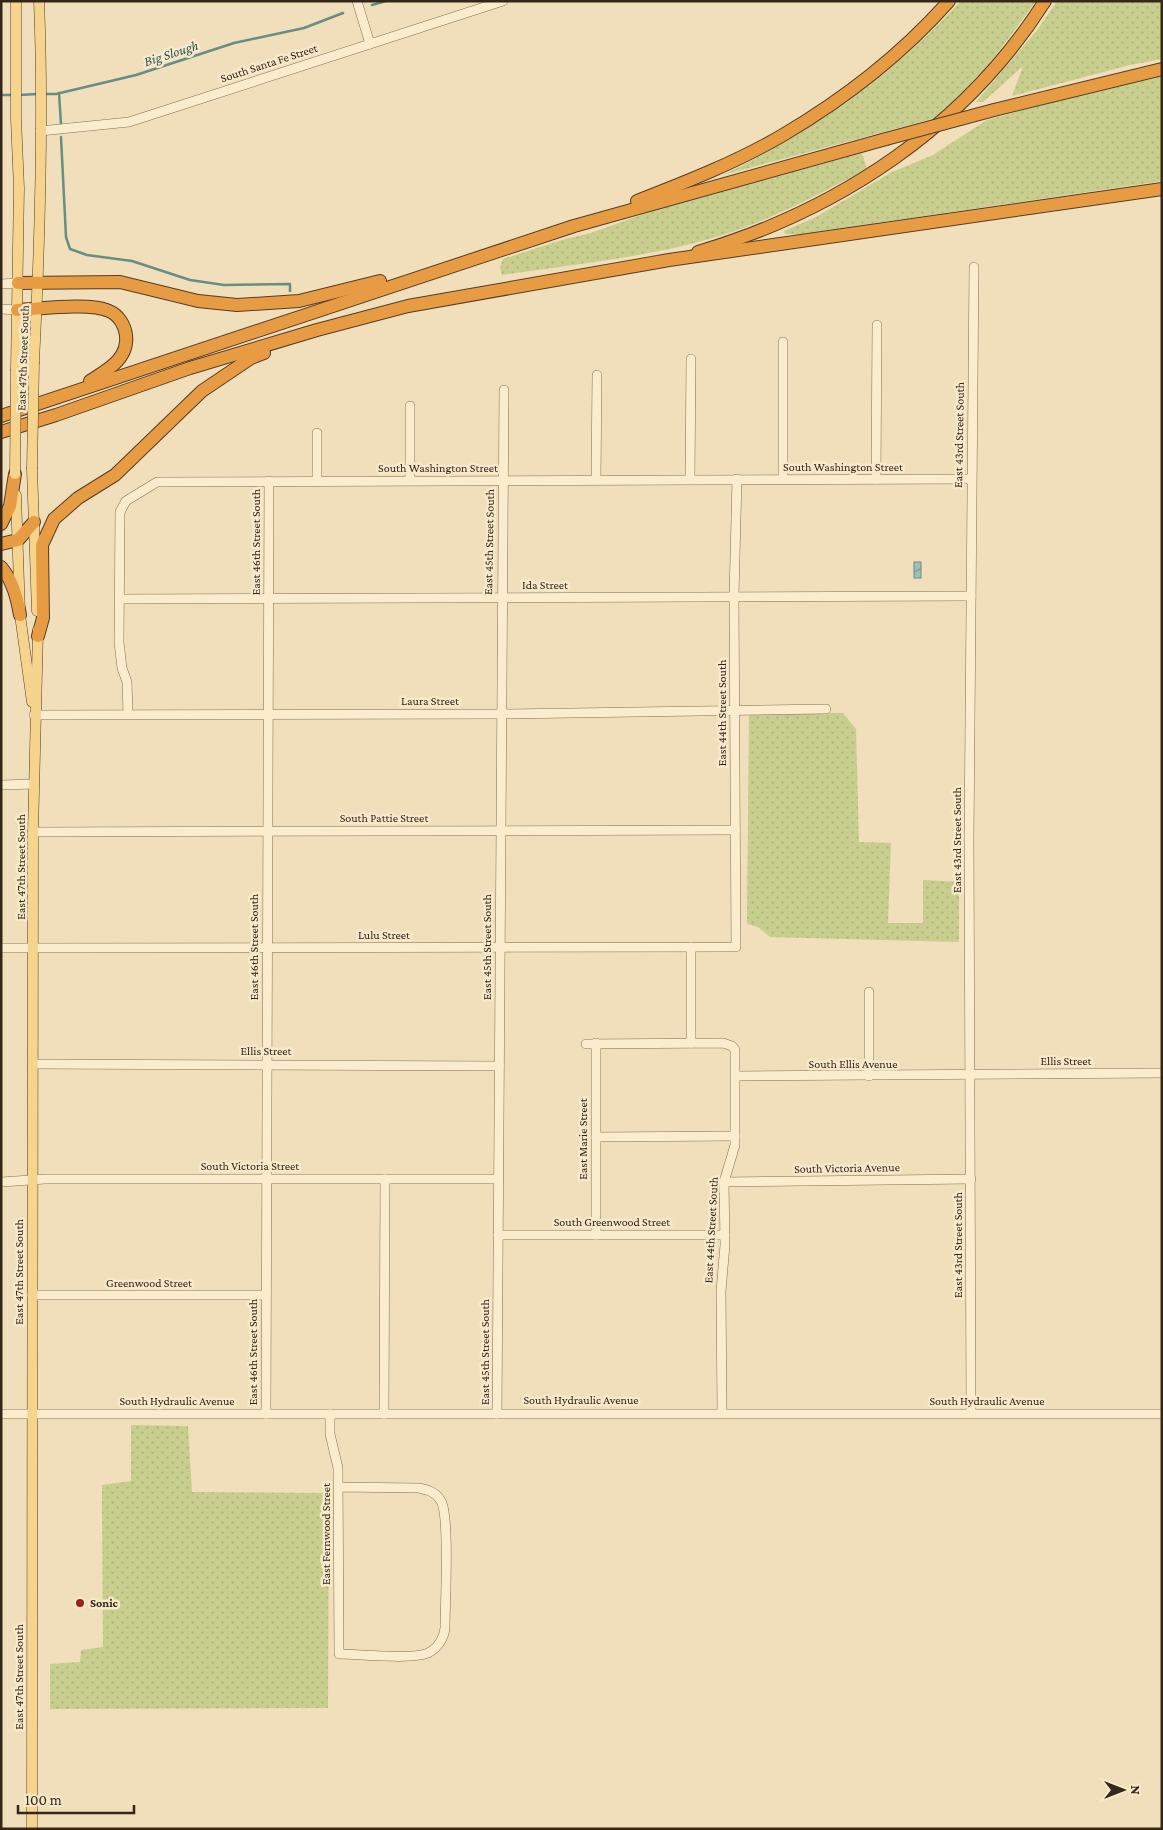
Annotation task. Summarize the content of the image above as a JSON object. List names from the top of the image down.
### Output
{
  "streets": {
    "main road": ["East 47th Street South"],
    "street": [
      "South Santa Fe Street",
      "East 43rd Street South",
      "South Washington Street",
      "East 46th Street South",
      "East 45th Street South",
      "Ida Street",
      "Laura Street",
      "East 44th Street South",
      "South Pattie Street",
      "Lulu Street",
      "Ellis Street",
      "South Ellis Avenue",
      "East Marie Street",
      "South Victoria Street",
      "South Victoria Avenue",
      "South Greenwood Street",
      "Greenwood Street",
      "South Hydraulic Avenue",
      "East Fernwood Street"
    ]
  },
  "crossings": [
    ["South Santa Fe Street", "East 47th Street South"],
    ["East 47th Street South", "Laura Street"],
    ["East 47th Street South", "South Pattie Street"],
    ["East 47th Street South", "Lulu Street"],
    ["East 47th Street South", "Ellis Street"],
    ["East 47th Street South", "South Victoria Street"],
    ["East 47th Street South", "Greenwood Street"],
    ["East 47th Street South", "South Hydraulic Avenue"],
    ["East 43rd Street South", "South Washington Street"],
    ["East 43rd Street South", "Ida Street"],
    ["East 43rd Street South", "Ellis Street"],
    ["East 43rd Street South", "South Ellis Avenue"],
    ["East 43rd Street South", "South Victoria Avenue"],
    ["East 43rd Street South", "South Hydraulic Avenue"],
    ["South Washington Street", "East 46th Street South"],
    ["South Washington Street", "East 45th Street South"],
    ["South Washington Street", "Ida Street"],
    ["South Washington Street", "Laura Street"],
    ["South Washington Street", "East 44th Street South"],
    ["East 46th Street South", "Ida Street"],
    ["East 46th Street South", "Laura Street"],
    ["East 46th Street South", "South Pattie Street"],
    ["East 46th Street South", "Lulu Street"],
    ["East 46th Street South", "Ellis Street"],
    ["East 46th Street South", "South Victoria Street"],
    ["East 46th Street South", "Greenwood Street"],
    ["East 46th Street South", "South Hydraulic Avenue"],
    ["East 45th Street South", "Ida Street"],
    ["East 45th Street South", "Laura Street"],
    ["East 45th Street South", "South Pattie Street"],
    ["East 45th Street South", "Lulu Street"],
    ["East 45th Street South", "Ellis Street"],
    ["East 45th Street South", "South Victoria Street"],
    ["East 45th Street South", "South Greenwood Street"],
    ["East 45th Street South", "South Hydraulic Avenue"],
    ["Ida Street", "East 44th Street South"],
    ["Laura Street", "East 44th Street South"],
    ["East 44th Street South", "South Pattie Street"],
    ["East 44th Street South", "Lulu Street"],
    ["East 44th Street South", "South Ellis Avenue"],
    ["East 44th Street South", "South Victoria Avenue"],
    ["East 44th Street South", "South Greenwood Street"],
    ["East 44th Street South", "South Hydraulic Avenue"],
    ["Ellis Street", "South Ellis Avenue"],
    ["East Marie Street", "South Greenwood Street"],
    ["South Hydraulic Avenue", "East Fernwood Street"]
  ],
  "water": ["Big Slough"],
  "places": ["Sonic"],
  "scale_bar": "100 m",
  "north": "right"
}
